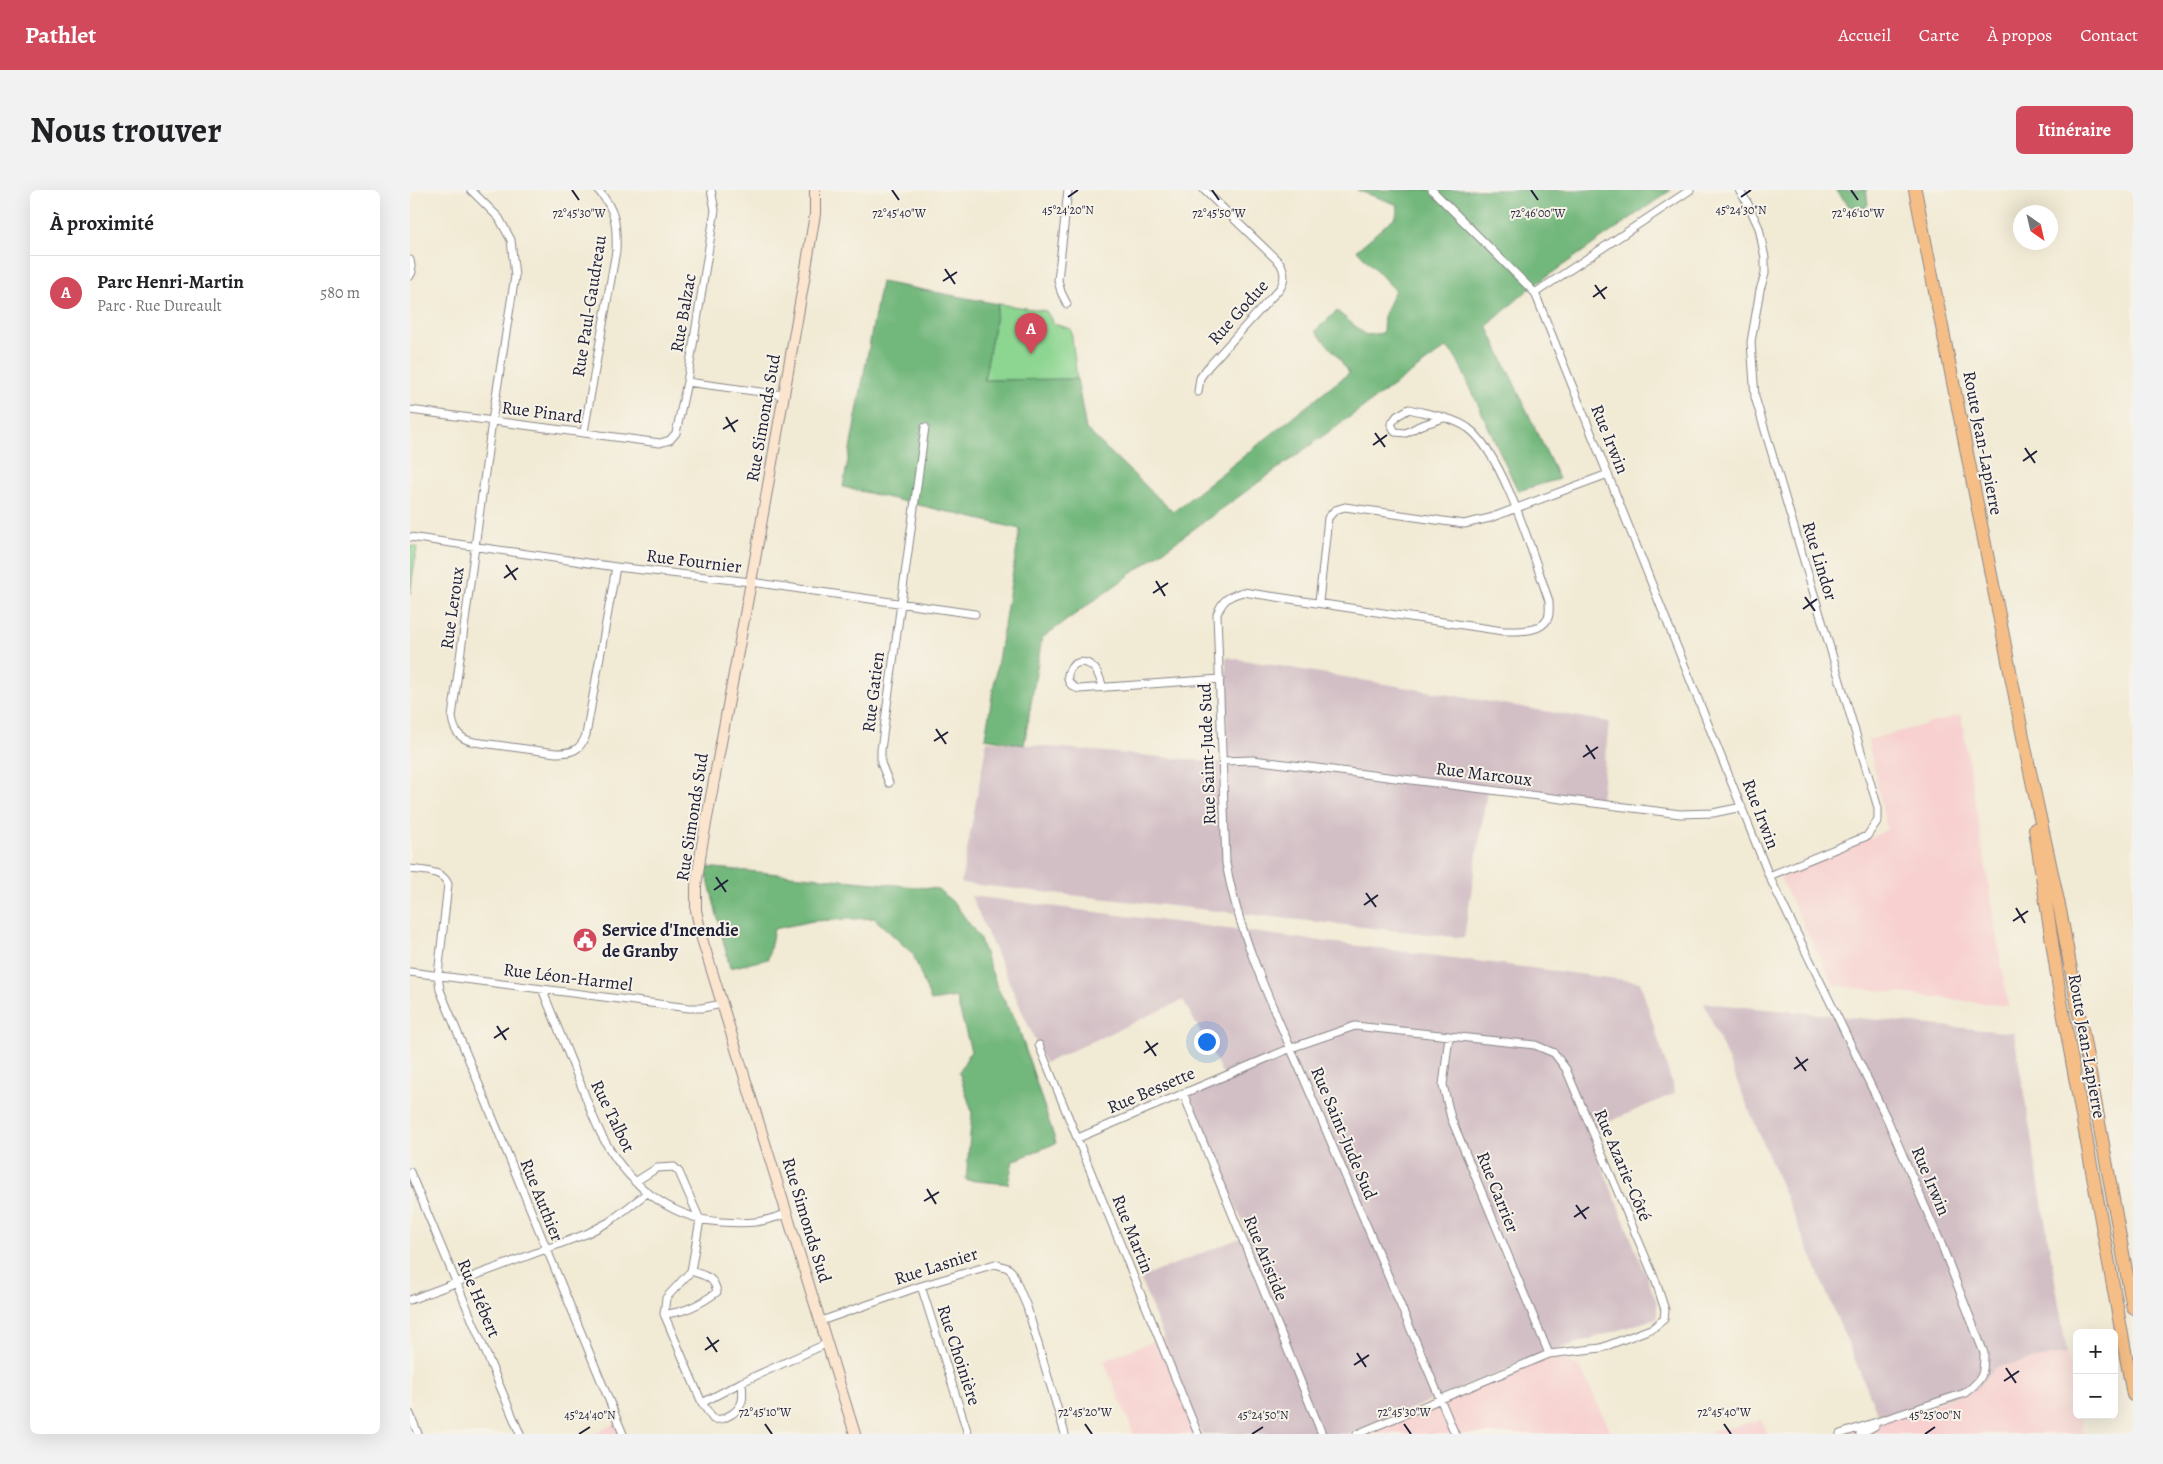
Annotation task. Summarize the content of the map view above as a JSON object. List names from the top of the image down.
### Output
{
  "streets": {
    "highway": ["Route Jean-Lapierre"],
    "street": [
      "Rue Paul-Gaudreau",
      "Rue Godue",
      "Rue Balzac",
      "Rue Pinard",
      "Rue Simonds Sud",
      "Rue Irwin",
      "Rue Fournier",
      "Rue Lindor",
      "Rue Leroux",
      "Rue Gatien",
      "Rue Saint-Jude Sud",
      "Rue Marcoux",
      "Rue Léon-Harmel",
      "Rue Bessette",
      "Rue Talbot",
      "Rue Azarie-Côté",
      "Rue Carrier",
      "Rue Authier",
      "Rue Martin",
      "Rue Aristide",
      "Rue Lasnier",
      "Rue Hébert",
      "Rue Choinière"
    ]
  },
  "crossings": [
    ["Rue Paul-Gaudreau", "Rue Pinard"],
    ["Rue Balzac", "Rue Pinard"],
    ["Rue Pinard", "Rue Leroux"],
    ["Rue Simonds Sud", "Rue Fournier"],
    ["Rue Simonds Sud", "Rue Léon-Harmel"],
    ["Rue Simonds Sud", "Rue Talbot"],
    ["Rue Simonds Sud", "Rue Lasnier"],
    ["Rue Irwin", "Rue Lindor"],
    ["Rue Irwin", "Rue Marcoux"],
    ["Rue Fournier", "Rue Leroux"],
    ["Rue Fournier", "Rue Gatien"],
    ["Rue Saint-Jude Sud", "Rue Marcoux"],
    ["Rue Saint-Jude Sud", "Rue Bessette"],
    ["Rue Saint-Jude Sud", "Rue Azarie-Côté"],
    ["Rue Léon-Harmel", "Rue Talbot"],
    ["Rue Léon-Harmel", "Rue Authier"],
    ["Rue Bessette", "Rue Azarie-Côté"],
    ["Rue Bessette", "Rue Martin"],
    ["Rue Bessette", "Rue Aristide"],
    ["Rue Azarie-Côté", "Rue Carrier"],
    ["Rue Lasnier", "Rue Choinière"]
  ],
  "places": {
    "public building": ["Service d'Incendie de Granby"]
  },
  "north": "bottom right",
  "page": {
    "header": "Pathlet",
    "nav": [
      "Accueil",
      "Carte",
      "À propos",
      "Contact"
    ],
    "title": "Nous trouver",
    "buttons": "Itinéraire",
    "heading": "À proximité",
    "list": [
      {
        "mark": "A",
        "name": "Parc Henri-Martin",
        "note": "Parc · Rue Dureault",
        "value": "580 m"
      }
    ],
    "pins": "A",
    "map_buttons": ["+", "−"]
  },
  "coordinates": [
    "45°24'20\"N",
    "45°24'30\"N",
    "72°46'00\"W",
    "72°46'10\"W",
    "72°45'30\"W",
    "72°45'40\"W",
    "72°45'50\"W",
    "72°45'10\"W",
    "72°45'20\"W",
    "45°24'40\"N",
    "45°24'50\"N",
    "45°25'00\"N"
  ]
}
